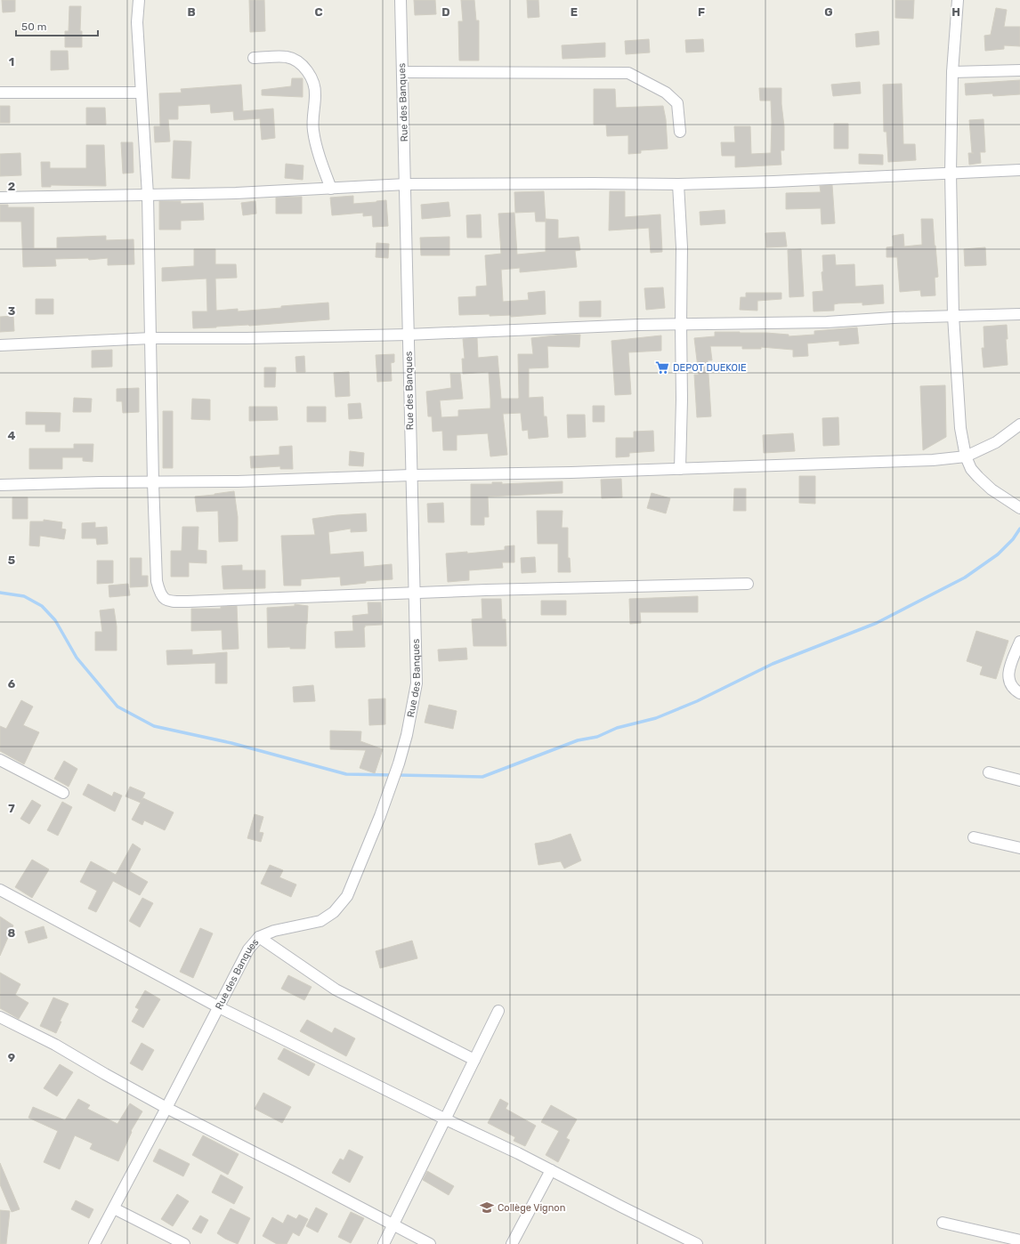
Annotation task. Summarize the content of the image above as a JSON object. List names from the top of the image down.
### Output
{
  "streets": {
    "street": ["Rue des Banques"]
  },
  "places": {
    "supermarket": ["DEPOT DUEKOIE"],
    "school or university": ["Collège Vignon"]
  },
  "scale_bar": "50 m",
  "grid": {
    "columns": [
      "B",
      "C",
      "D",
      "E",
      "F",
      "G",
      "H"
    ],
    "rows": [
      "1",
      "2",
      "3",
      "4",
      "5",
      "6",
      "7",
      "8",
      "9"
    ]
  }
}
